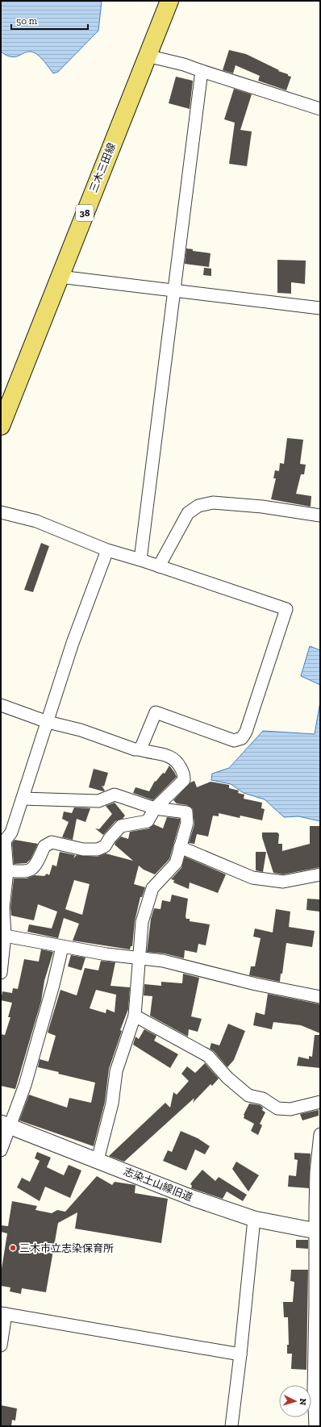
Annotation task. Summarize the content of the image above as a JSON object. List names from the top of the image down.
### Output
{
  "streets": {
    "main road": ["三木三田線", "38"],
    "street": ["志染土山線旧道"]
  },
  "places": ["三木市立志染保育所"],
  "scale_bar": "50 m",
  "north": "right"
}
